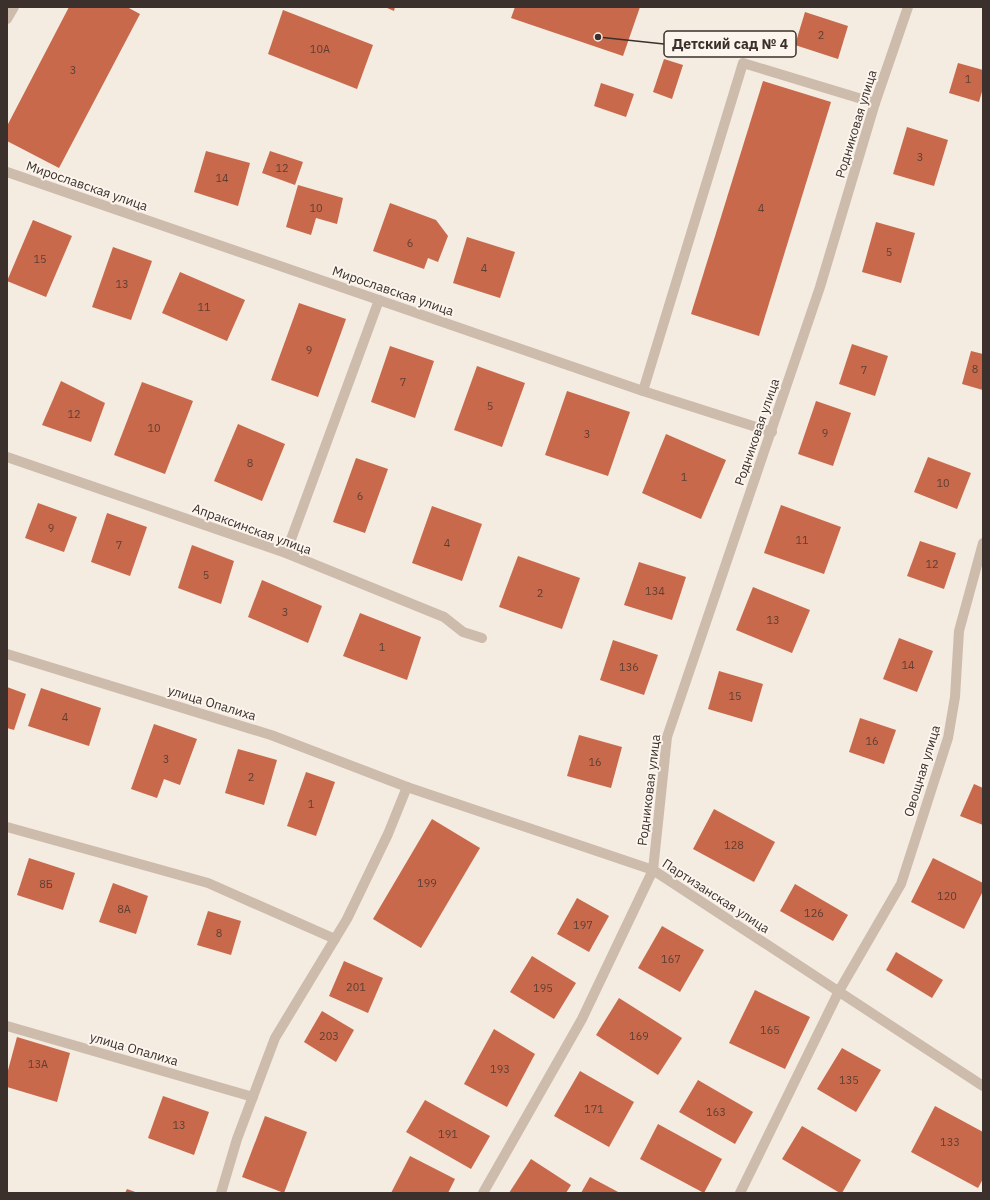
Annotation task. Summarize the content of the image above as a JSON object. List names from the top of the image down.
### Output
{
  "streets": {
    "street": [
      "Родниковая улица",
      "Мирославская улица",
      "Апраксинская улица",
      "улица Опалиха",
      "Овощная улица",
      "Партизанская улица"
    ]
  },
  "crossings": [
    ["Родниковая улица", "Мирославская улица"],
    ["Родниковая улица", "Партизанская улица"],
    ["улица Опалиха", "Партизанская улица"],
    ["Овощная улица", "Партизанская улица"]
  ],
  "places": ["Детский сад № 4"],
  "house_numbers": [
    "2",
    "10А",
    "3",
    "1",
    "3",
    "12",
    "14",
    "10",
    "4",
    "6",
    "5",
    "15",
    "4",
    "13",
    "11",
    "9",
    "8",
    "7",
    "7",
    "5",
    "12",
    "10",
    "9",
    "3",
    "8",
    "1",
    "10",
    "6",
    "9",
    "11",
    "4",
    "7",
    "12",
    "5",
    "134",
    "2",
    "3",
    "13",
    "1",
    "14",
    "136",
    "15",
    "4",
    "16",
    "3",
    "16",
    "2",
    "1",
    "128",
    "199",
    "8Б",
    "120",
    "8А",
    "126",
    "197",
    "8",
    "167",
    "201",
    "195",
    "165",
    "203",
    "169",
    "13А",
    "193",
    "135",
    "171",
    "163",
    "13",
    "191",
    "133"
  ]
}
